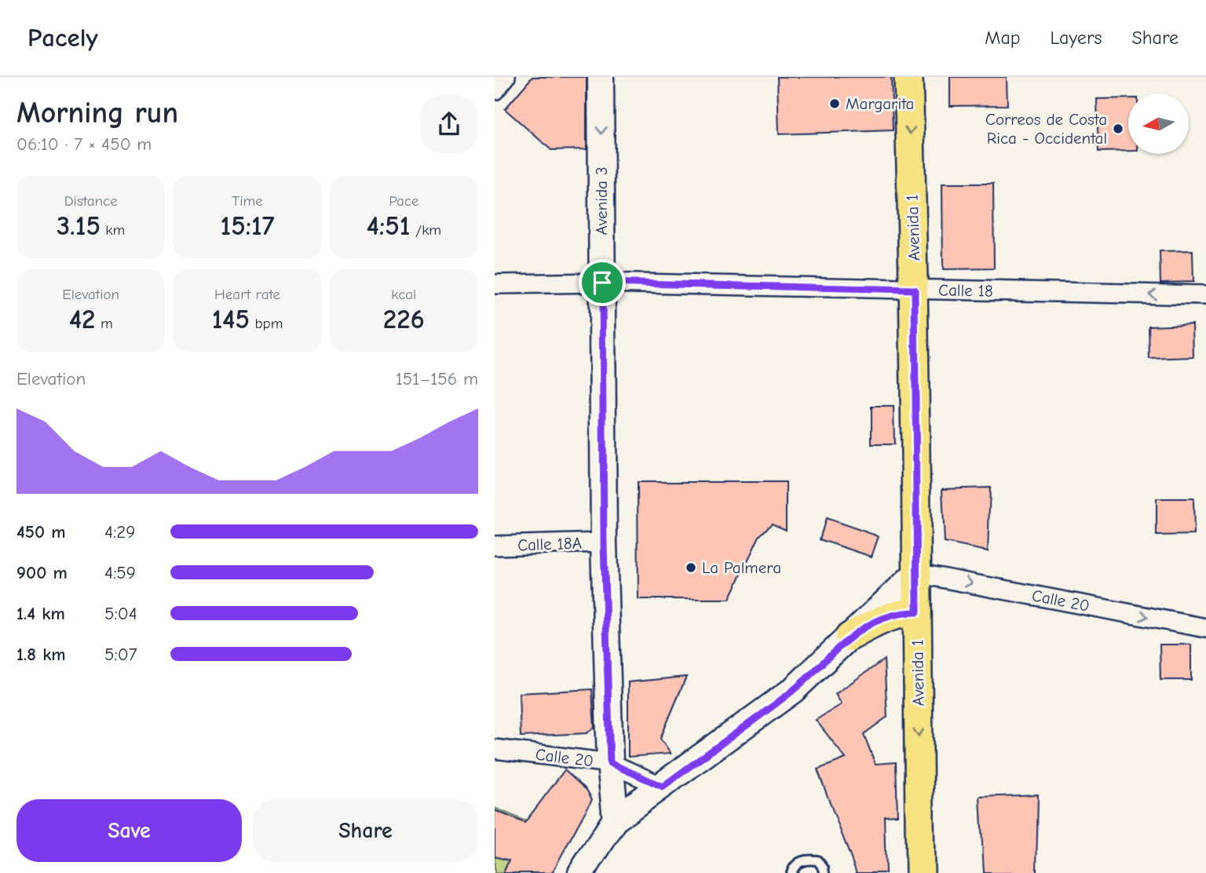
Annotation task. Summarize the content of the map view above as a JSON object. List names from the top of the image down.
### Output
{
  "streets": {
    "main road": ["Avenida 1"],
    "street": [
      "Avenida 3",
      "Calle 18",
      "Calle 18A",
      "Calle 20"
    ]
  },
  "crossings": [
    ["Avenida 3", "Calle 18"],
    ["Avenida 3", "Calle 18A"],
    ["Avenida 3", "Calle 20"],
    ["Avenida 1", "Calle 18"],
    ["Avenida 1", "Calle 20"]
  ],
  "one_way": ["Avenida 1", "Calle 18", "Calle 20"],
  "places": ["Margarita", "Correos de Costa Rica - Occidental", "La Palmera"],
  "north": "left",
  "page": {
    "header": "Pacely",
    "nav": ["Map", "Layers", "Share"],
    "heading": ["Morning run", "06:10 · 7 × 450 m"],
    "stats": [
      ["Distance", "3.15 km"],
      ["Time", "15:17"],
      ["Pace", "4:51 /km"],
      ["Elevation", "42 m"],
      ["Heart rate", "145 bpm"],
      ["kcal", "226"]
    ],
    "chart": ["Elevation", "151–156 m"],
    "list": [
      {
        "name": "450 m",
        "note": "4:29"
      },
      {
        "name": "900 m",
        "note": "4:59"
      },
      {
        "name": "1.4 km",
        "note": "5:04"
      },
      {
        "name": "1.8 km",
        "note": "5:07"
      }
    ],
    "buttons": ["Save", "Share"]
  }
}
